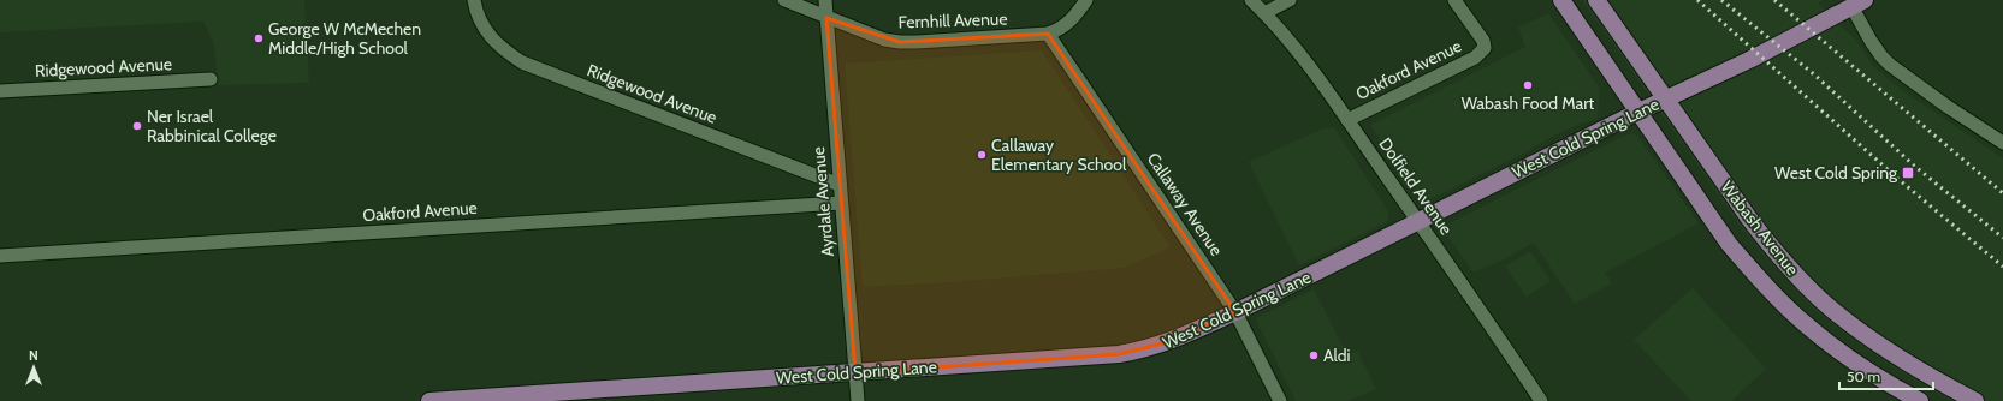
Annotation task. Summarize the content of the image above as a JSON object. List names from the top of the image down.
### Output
{
  "streets": {
    "main road": ["West Cold Spring Lane", "Wabash Avenue"],
    "street": [
      "Fernhill Avenue",
      "Ridgewood Avenue",
      "Oakford Avenue",
      "Dolfield Avenue",
      "Ayrdale Avenue",
      "Callaway Avenue"
    ]
  },
  "crossings": [
    ["Fernhill Avenue", "Ayrdale Avenue"],
    ["Fernhill Avenue", "Callaway Avenue"],
    ["Ridgewood Avenue", "Ayrdale Avenue"],
    ["Oakford Avenue", "Dolfield Avenue"],
    ["Oakford Avenue", "Ayrdale Avenue"],
    ["West Cold Spring Lane", "Dolfield Avenue"],
    ["West Cold Spring Lane", "Ayrdale Avenue"],
    ["West Cold Spring Lane", "Callaway Avenue"],
    ["West Cold Spring Lane", "Wabash Avenue"]
  ],
  "places": {
    "other": [
      "George W McMechen Middle/High School",
      "Wabash Food Mart",
      "Ner Israel Rabbinical College",
      "Callaway Elementary School",
      "Aldi"
    ],
    "transit": ["West Cold Spring"]
  },
  "scale_bar": "50 m",
  "north": "top"
}
